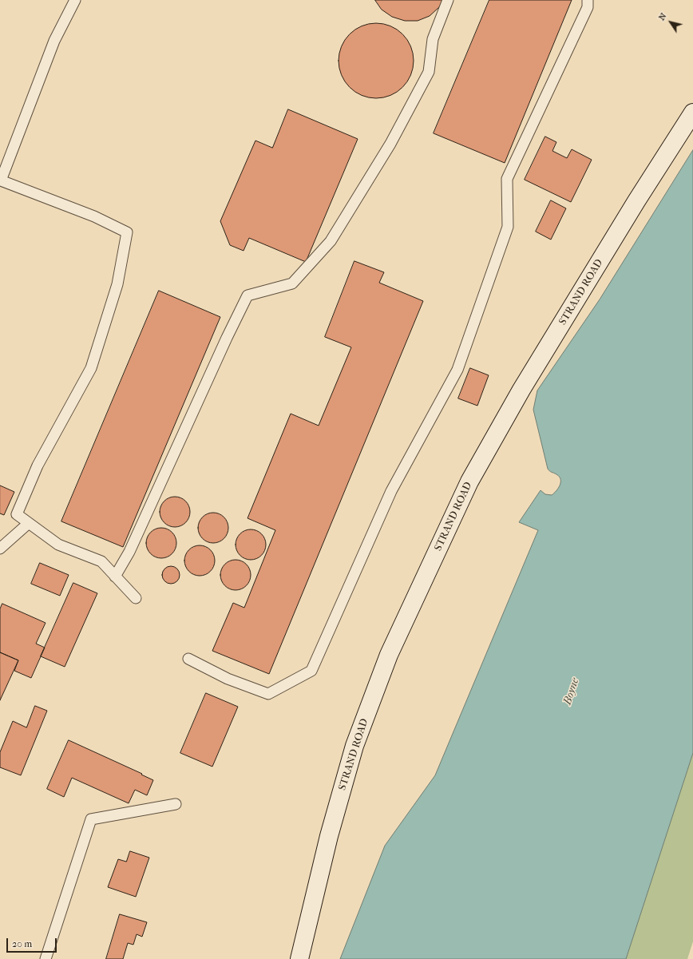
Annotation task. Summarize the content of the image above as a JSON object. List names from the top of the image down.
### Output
{
  "streets": {
    "main road": ["STRAND ROAD"]
  },
  "water": ["Boyne"],
  "scale_bar": "20 m",
  "north": "top left"
}
